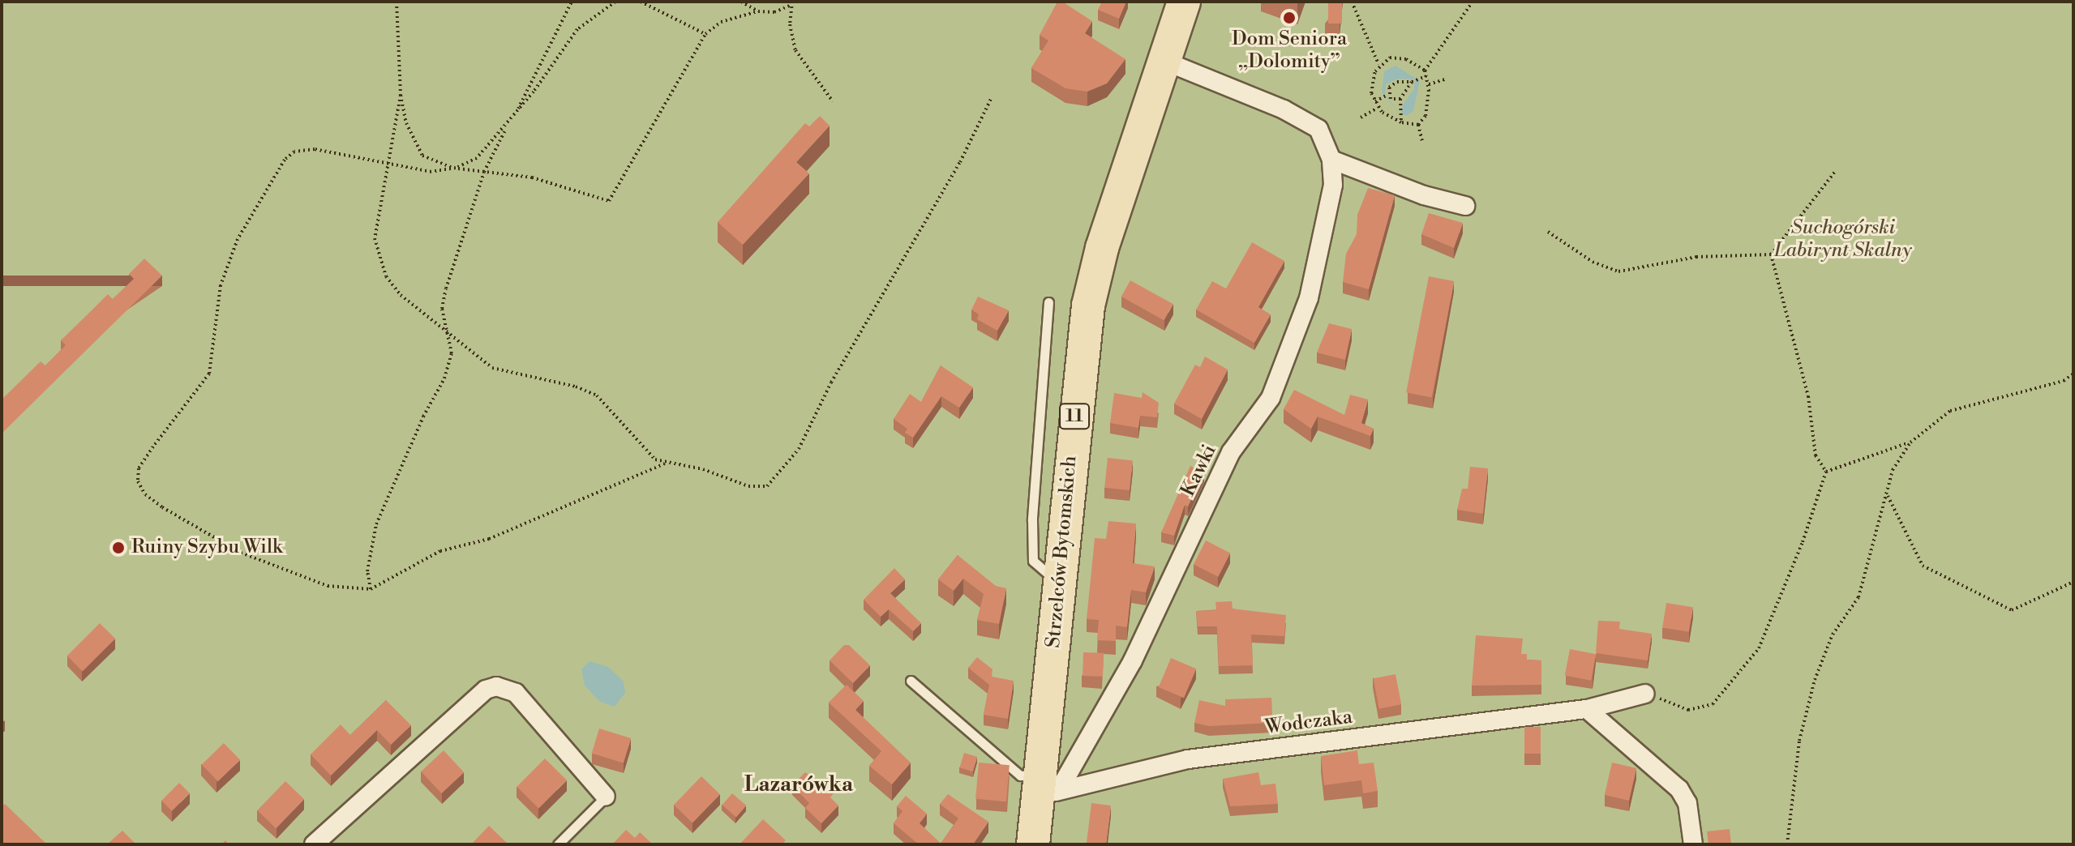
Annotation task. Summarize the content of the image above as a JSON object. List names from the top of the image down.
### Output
{
  "streets": {
    "highway": ["11", "Strzelców Bytomskich"],
    "street": ["Kawki", "Wodczaka"]
  },
  "crossings": [
    ["Kawki", "Strzelców Bytomskich"],
    ["Kawki", "Wodczaka"],
    ["Strzelców Bytomskich", "Wodczaka"]
  ],
  "districts": ["Lazarówka"],
  "parks": ["Suchogórski Labirynt Skalny"],
  "places": ["Dom Seniora „Dolomity”", "Ruiny Szybu Wilk"]
}
